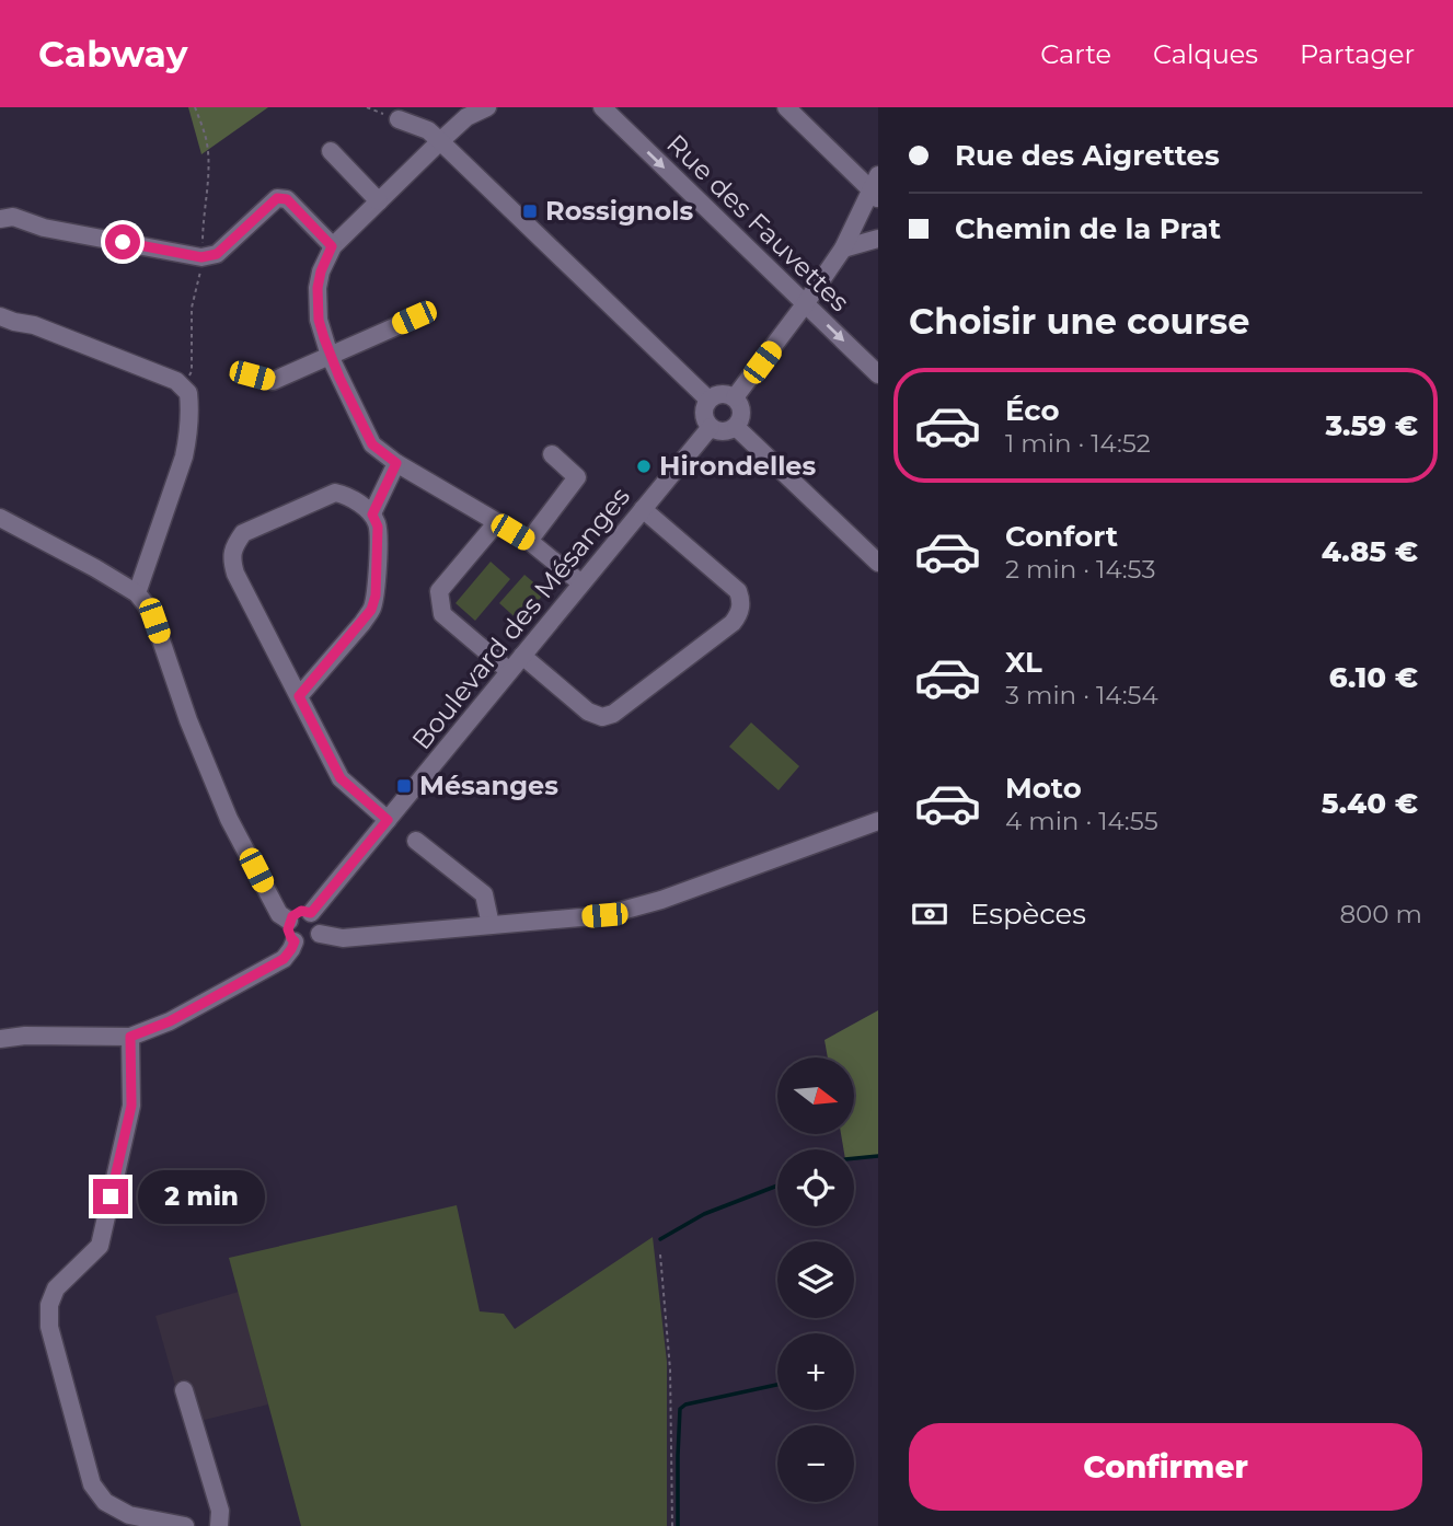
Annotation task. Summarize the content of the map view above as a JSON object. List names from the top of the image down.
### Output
{
  "streets": {
    "street": ["Rue des Fauvettes", "Boulevard des Mésanges"]
  },
  "places": {
    "transit": ["Rossignols", "Mésanges"],
    "other": ["Hirondelles"]
  },
  "north": "right",
  "page": {
    "header": "Cabway",
    "nav": ["Carte", "Calques", "Partager"],
    "banner": ["Rue des Aigrettes", "Chemin de la Prat"],
    "heading": "Choisir une course",
    "list": [
      {
        "name": "Éco",
        "note": "1 min · 14:52",
        "value": "3.59 €"
      },
      {
        "name": "Confort",
        "note": "2 min · 14:53",
        "value": "4.85 €"
      },
      {
        "name": "XL",
        "note": "3 min · 14:54",
        "value": "6.10 €"
      },
      {
        "name": "Moto",
        "note": "4 min · 14:55",
        "value": "5.40 €"
      }
    ],
    "pay": ["Espèces", "800 m"],
    "map_buttons": ["+", "−"],
    "bubble": "2 min",
    "buttons": "Confirmer"
  }
}
